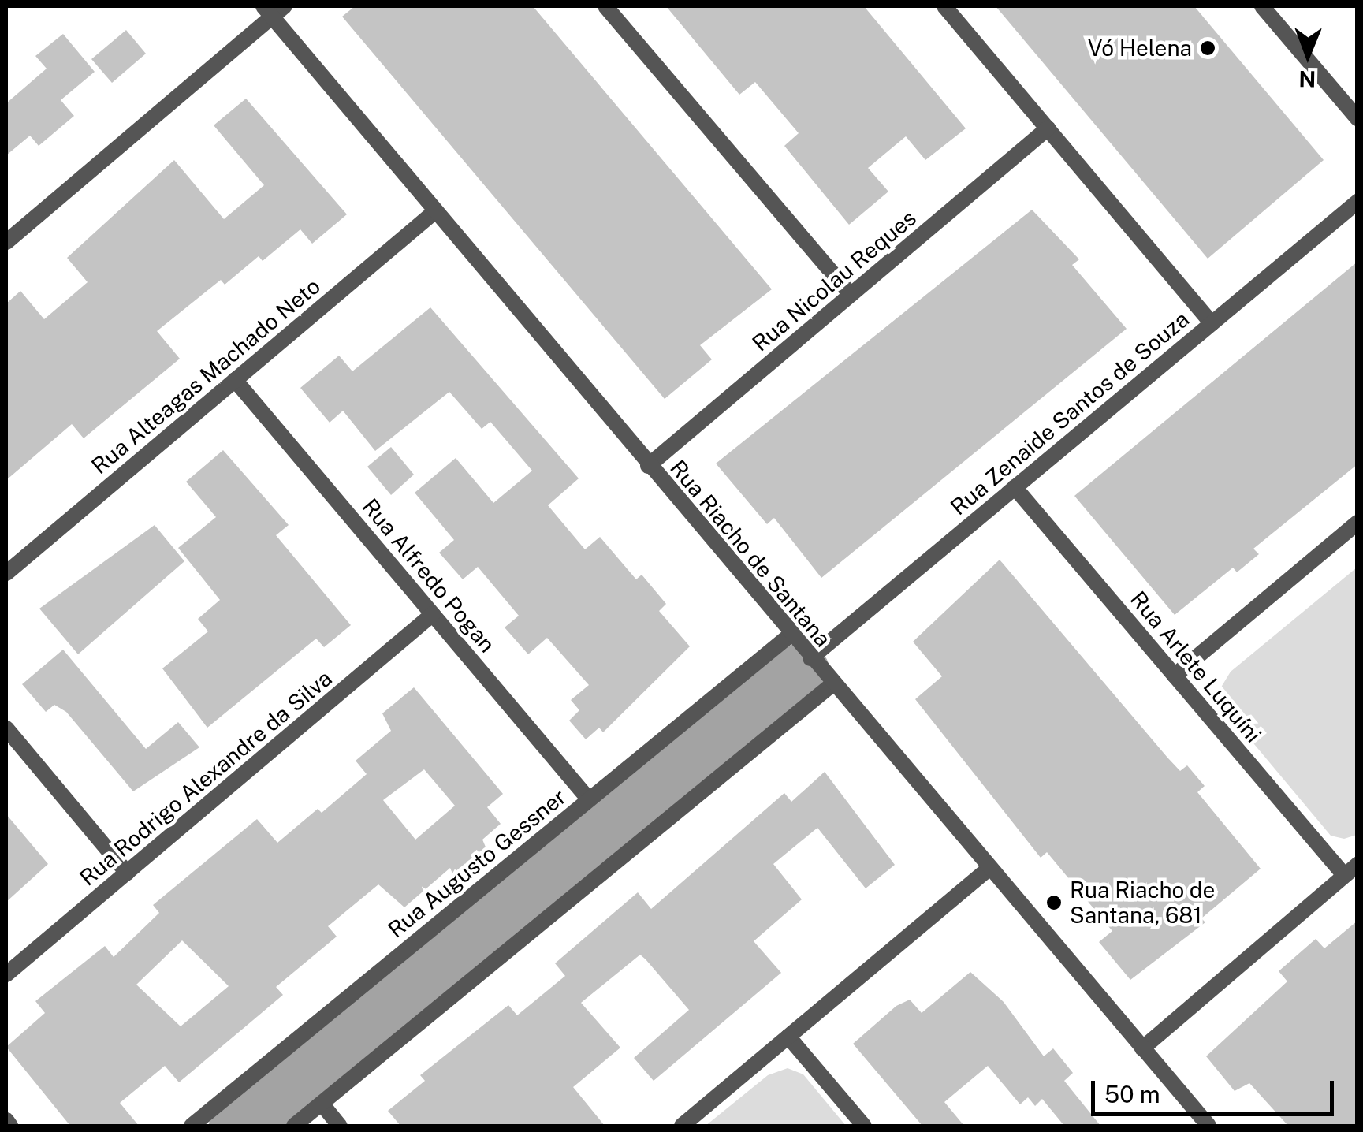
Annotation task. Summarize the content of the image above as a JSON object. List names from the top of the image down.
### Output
{
  "streets": {
    "street": [
      "Rua Nicolau Reques",
      "Rua Alteagas Machado Neto",
      "Rua Zenaide Santos de Souza",
      "Rua Riacho de Santana",
      "Rua Alfredo Pogan",
      "Rua Arlete Luquíni",
      "Rua Rodrigo Alexandre da Silva",
      "Rua Augusto Gessner"
    ]
  },
  "crossings": [
    ["Rua Nicolau Reques", "Rua Riacho de Santana"],
    ["Rua Alteagas Machado Neto", "Rua Riacho de Santana"],
    ["Rua Alteagas Machado Neto", "Rua Alfredo Pogan"],
    ["Rua Zenaide Santos de Souza", "Rua Riacho de Santana"],
    ["Rua Zenaide Santos de Souza", "Rua Arlete Luquíni"],
    ["Rua Riacho de Santana", "Rua Augusto Gessner"],
    ["Rua Alfredo Pogan", "Rua Rodrigo Alexandre da Silva"],
    ["Rua Alfredo Pogan", "Rua Augusto Gessner"]
  ],
  "places": ["Vó Helena", "Rua Riacho de Santana, 681"],
  "scale_bar": "50 m",
  "north": "bottom"
}
